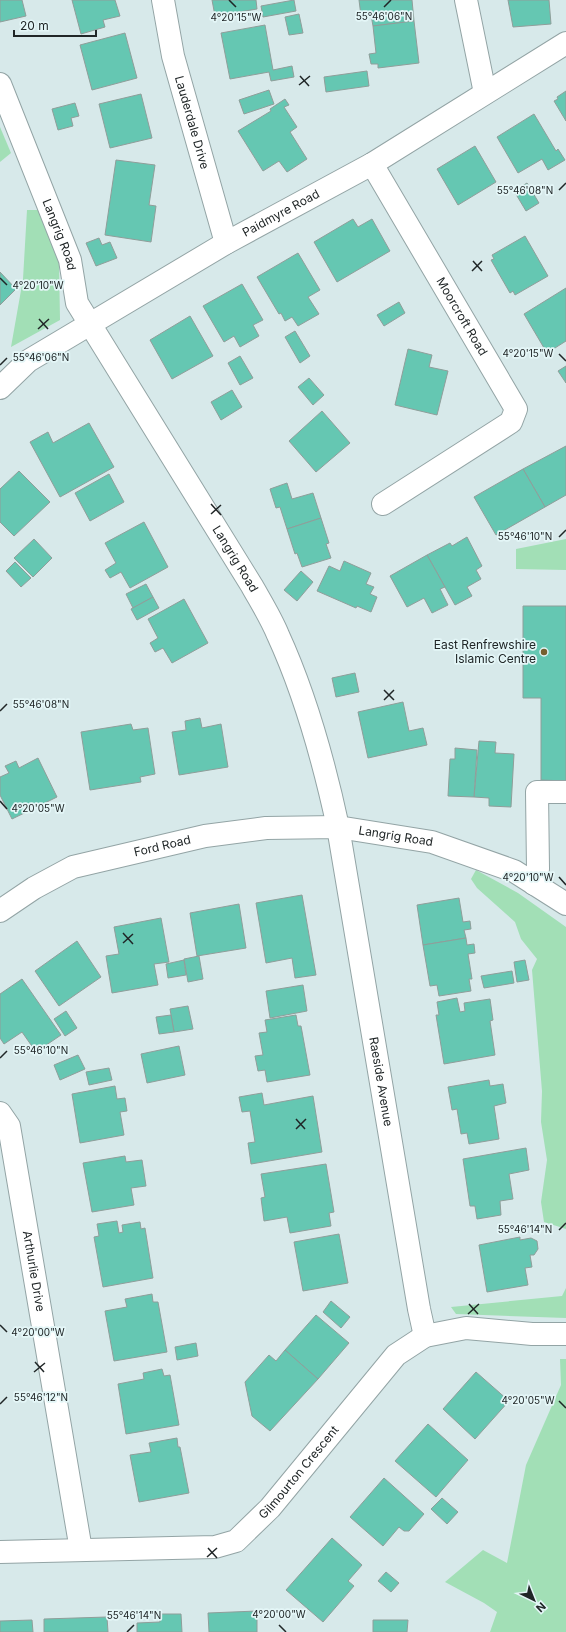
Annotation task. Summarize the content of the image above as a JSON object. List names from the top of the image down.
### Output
{
  "streets": {
    "street": [
      "Lauderdale Drive",
      "Paidmyre Road",
      "Langrig Road",
      "Moorcroft Road",
      "Ford Road",
      "Raeside Avenue",
      "Arthurlie Drive",
      "Gilmourton Crescent"
    ]
  },
  "crossings": [
    ["Lauderdale Drive", "Paidmyre Road"],
    ["Paidmyre Road", "Langrig Road"],
    ["Paidmyre Road", "Moorcroft Road"],
    ["Langrig Road", "Ford Road"],
    ["Langrig Road", "Raeside Avenue"],
    ["Ford Road", "Raeside Avenue"],
    ["Raeside Avenue", "Gilmourton Crescent"],
    ["Arthurlie Drive", "Gilmourton Crescent"]
  ],
  "places": ["East Renfrewshire Islamic Centre"],
  "scale_bar": "20 m",
  "north": "bottom right",
  "coordinates": [
    "55°46'06\"N",
    "4°20'15\"W",
    "55°46'08\"N",
    "4°20'10\"W",
    "55°46'10\"N",
    "4°20'05\"W",
    "55°46'14\"N",
    "4°20'00\"W",
    "55°46'12\"N"
  ]
}
